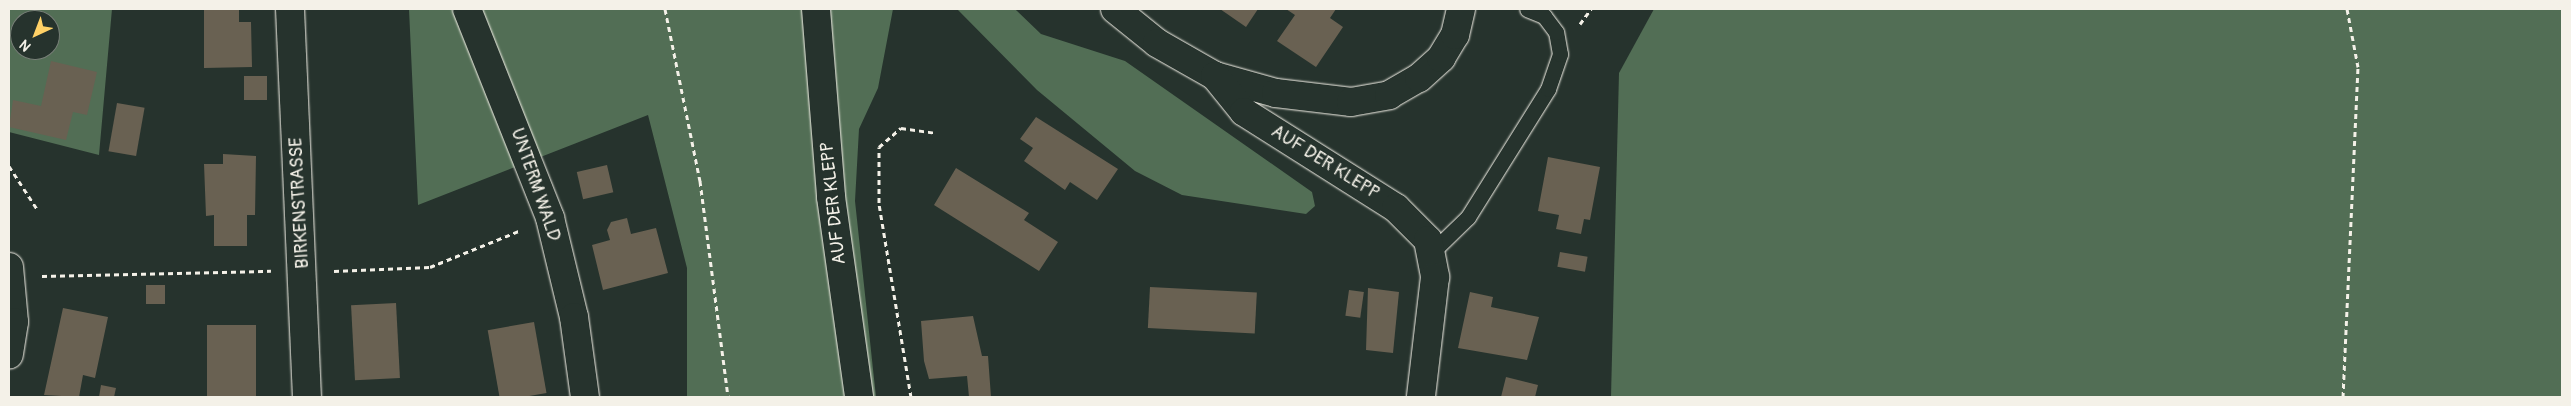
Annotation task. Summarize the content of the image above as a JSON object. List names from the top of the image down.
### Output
{
  "streets": {
    "street": ["AUF DER KLEPP", "UNTERM WALD", "BIRKENSTRASSE"]
  },
  "north": "bottom left"
}
